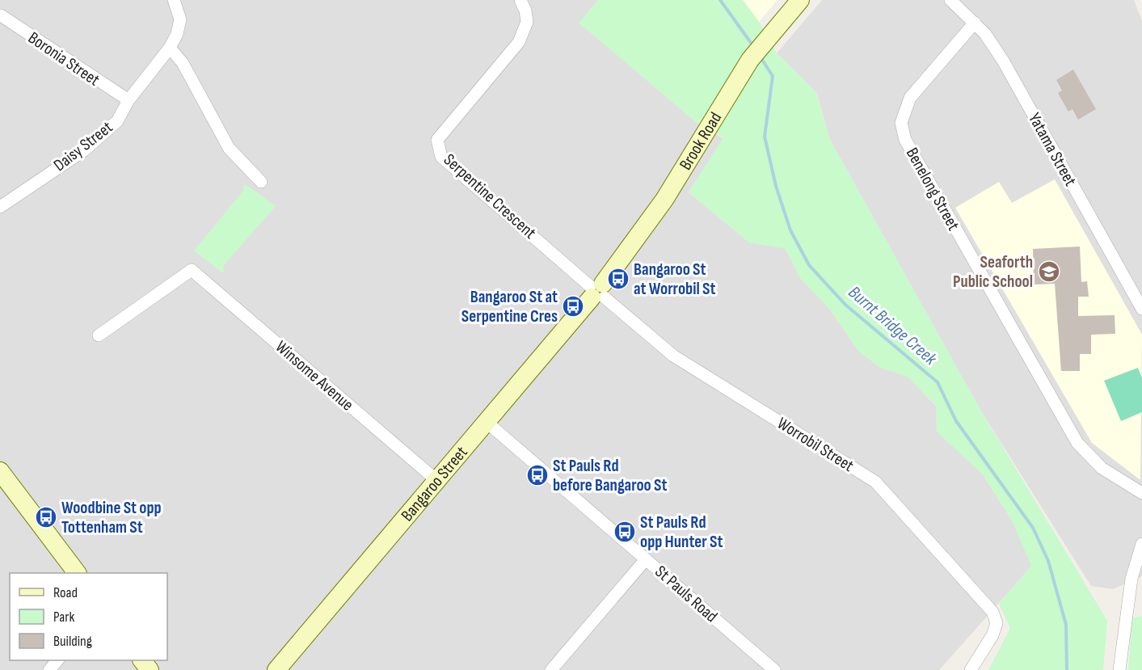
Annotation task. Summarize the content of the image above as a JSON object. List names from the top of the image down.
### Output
{
  "streets": {
    "street": [
      "Boronia Street",
      "Brook Road",
      "Daisy Street",
      "Yatama Street",
      "Benelong Street",
      "Serpentine Crescent",
      "Winsome Avenue",
      "Worrobil Street",
      "Bangaroo Street",
      "St Pauls Road"
    ]
  },
  "crossings": [
    ["Boronia Street", "Daisy Street"],
    ["Brook Road", "Serpentine Crescent"],
    ["Brook Road", "Worrobil Street"],
    ["Brook Road", "Bangaroo Street"],
    ["Yatama Street", "Benelong Street"],
    ["Serpentine Crescent", "Worrobil Street"],
    ["Serpentine Crescent", "Bangaroo Street"],
    ["Winsome Avenue", "Bangaroo Street"],
    ["Worrobil Street", "Bangaroo Street"],
    ["Bangaroo Street", "St Pauls Road"]
  ],
  "water": ["Burnt Bridge Creek"],
  "places": {
    "school or university": ["Seaforth Public School"],
    "bus stop": [
      "Bangaroo St at Worrobil St",
      "Bangaroo St at Serpentine Cres",
      "St Pauls Rd before Bangaroo St",
      "Woodbine St opp Tottenham St",
      "St Pauls Rd opp Hunter St"
    ]
  },
  "legend": ["Road", "Park", "Building"]
}
